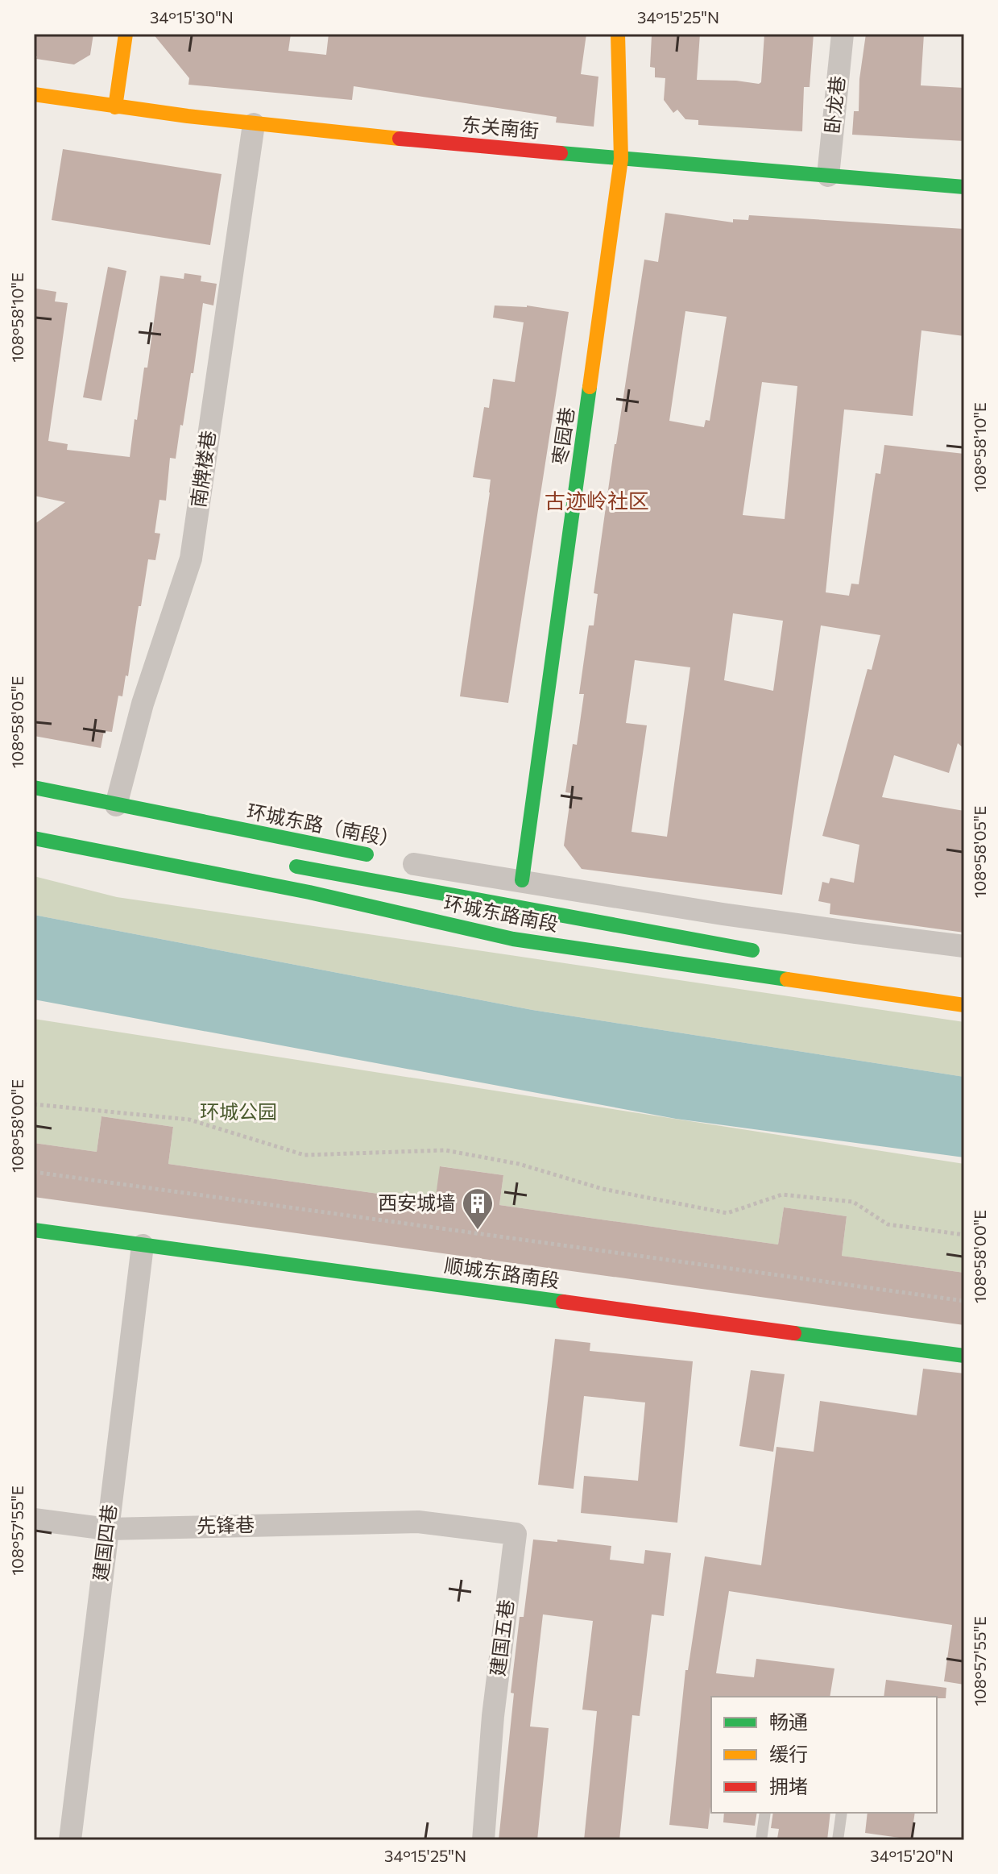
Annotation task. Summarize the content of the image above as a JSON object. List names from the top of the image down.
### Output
{
  "streets": {
    "street": [
      "卧龙巷",
      "东关南街",
      "枣园巷",
      "南牌楼巷",
      "环城东路（南段）",
      "环城东路南段",
      "顺城东路南段",
      "先锋巷",
      "建国四巷",
      "建国五巷"
    ]
  },
  "crossings": [
    ["卧龙巷", "东关南街"],
    ["东关南街", "枣园巷"],
    ["东关南街", "南牌楼巷"],
    ["南牌楼巷", "环城东路（南段）"],
    ["环城东路（南段）", "环城东路南段"],
    ["顺城东路南段", "建国四巷"],
    ["先锋巷", "建国四巷"],
    ["先锋巷", "建国五巷"]
  ],
  "districts": ["古迹岭社区"],
  "parks": ["环城公园"],
  "places": {
    "building": ["西安城墙"]
  },
  "legend": ["畅通", "缓行", "拥堵"],
  "coordinates": [
    "34°15'30\"N",
    "34°15'25\"N",
    "108°58'10\"E",
    "108°58'05\"E",
    "108°58'00\"E",
    "108°57'55\"E",
    "34°15'20\"N"
  ]
}
